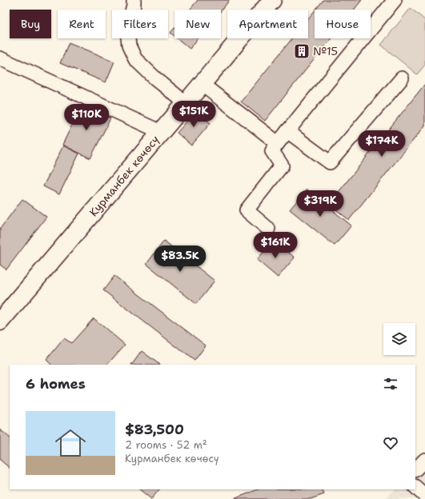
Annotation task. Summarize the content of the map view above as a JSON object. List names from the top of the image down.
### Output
{
  "streets": {
    "main road": ["Курманбек көчөсү"]
  },
  "places": {
    "building": ["№15"]
  },
  "page": {
    "chip": [
      "Buy",
      "Rent",
      "Filters",
      "New",
      "Apartment",
      "House"
    ],
    "price": [
      "$151K",
      "$110K",
      "$174K",
      "$319K",
      "$161K",
      "$83.5K"
    ],
    "heading": "6 homes",
    "list": [
      {
        "name": "$83,500",
        "note": "2 rooms · 52 m² · Курманбек көчөсү"
      }
    ]
  }
}
